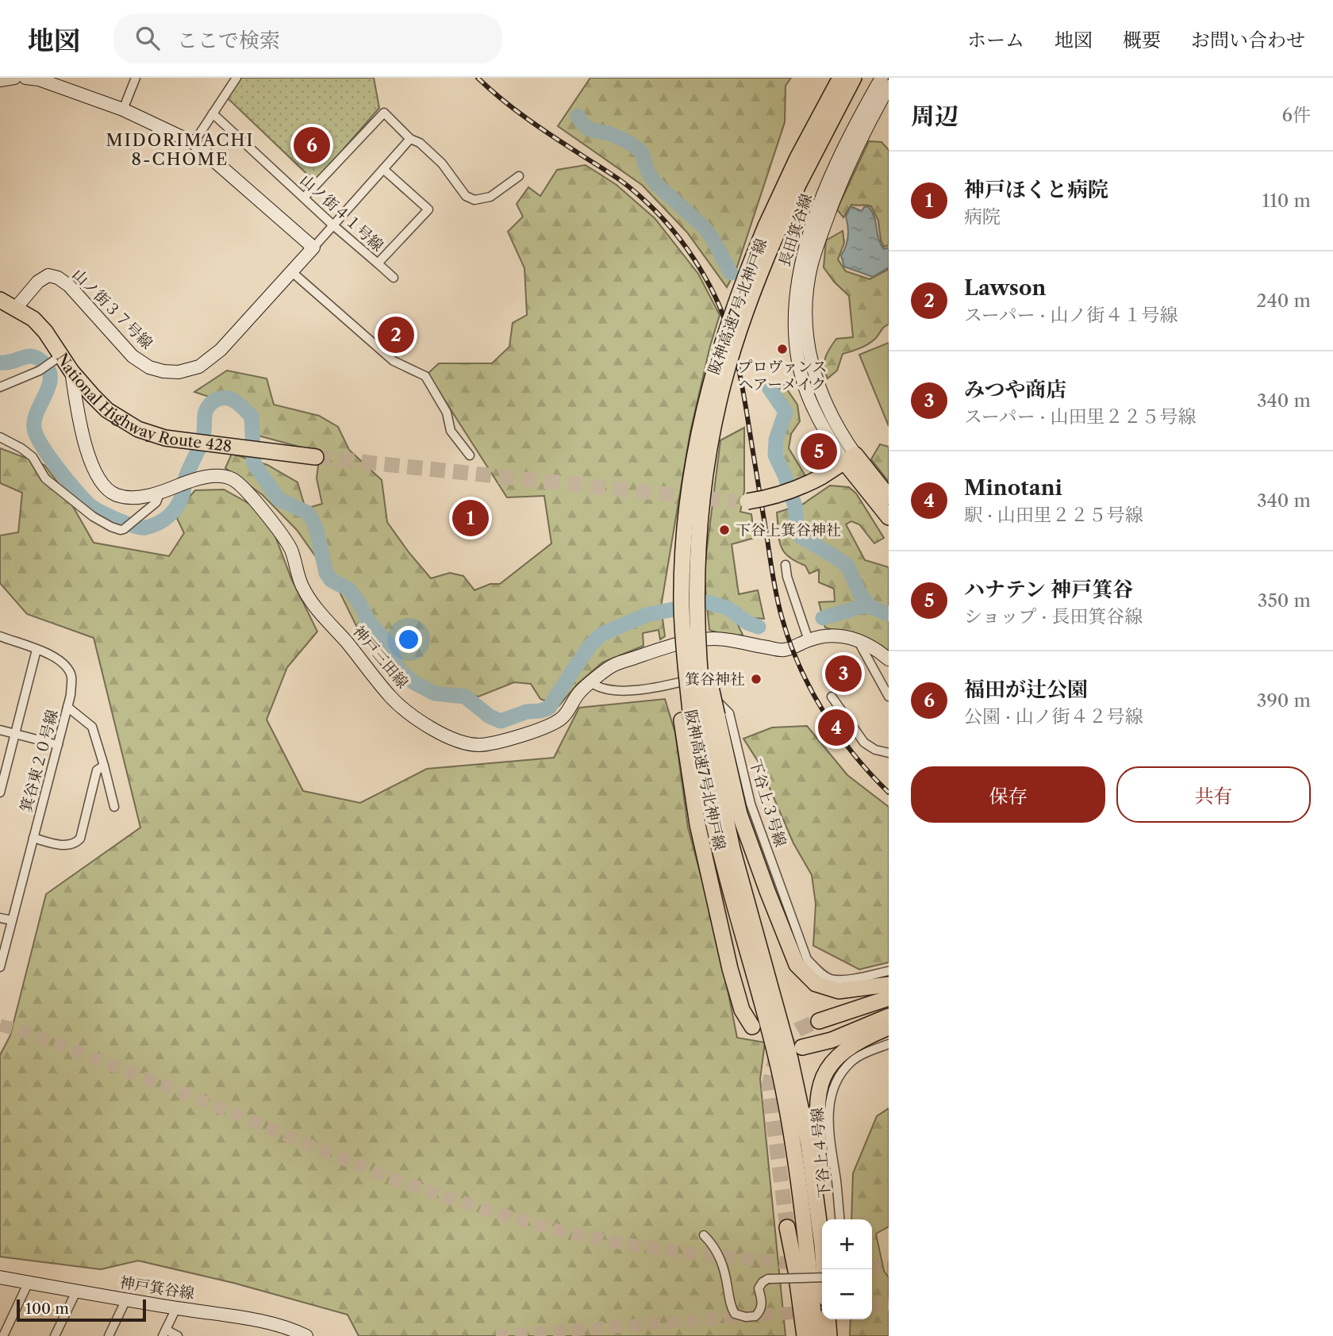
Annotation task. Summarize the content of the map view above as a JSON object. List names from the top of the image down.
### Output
{
  "streets": {
    "highway": ["阪神高速7号北神戸線", "National Highway Route 428"],
    "street": [
      "山ノ街４１号線",
      "長田箕谷線",
      "山ノ街３７号線",
      "神戸三田線",
      "箕谷東２０号線",
      "下谷上３号線",
      "下谷上４号線",
      "神戸箕谷線"
    ]
  },
  "crossings": [
    ["山ノ街４１号線", "山ノ街３７号線"],
    ["山ノ街３７号線", "National Highway Route 428"],
    ["National Highway Route 428", "神戸三田線"],
    ["神戸三田線", "下谷上３号線"]
  ],
  "districts": ["MIDORIMACHI 8-CHOME"],
  "places": ["プロヴァンス ヘアーメイク", "下谷上箕谷神社", "箕谷神社"],
  "scale_bar": "100 m",
  "page": {
    "header": "地図",
    "search": "ここで検索",
    "nav": [
      "ホーム",
      "地図",
      "概要",
      "お問い合わせ"
    ],
    "heading": ["周辺", "6件"],
    "pins": [
      "6",
      "2",
      "5",
      "1",
      "3",
      "4"
    ],
    "list": [
      {
        "mark": "1",
        "name": "神戸ほくと病院",
        "note": "病院",
        "value": "110 m"
      },
      {
        "mark": "2",
        "name": "Lawson",
        "note": "スーパー · 山ノ街４１号線",
        "value": "240 m"
      },
      {
        "mark": "3",
        "name": "みつや商店",
        "note": "スーパー · 山田里２２５号線",
        "value": "340 m"
      },
      {
        "mark": "4",
        "name": "Minotani",
        "note": "駅 · 山田里２２５号線",
        "value": "340 m"
      },
      {
        "mark": "5",
        "name": "ハナテン 神戸箕谷",
        "note": "ショップ · 長田箕谷線",
        "value": "350 m"
      },
      {
        "mark": "6",
        "name": "福田が辻公園",
        "note": "公園 · 山ノ街４２号線",
        "value": "390 m"
      }
    ],
    "buttons": ["保存", "共有"],
    "map_buttons": ["+", "−"],
    "scale": "100 m"
  }
}
